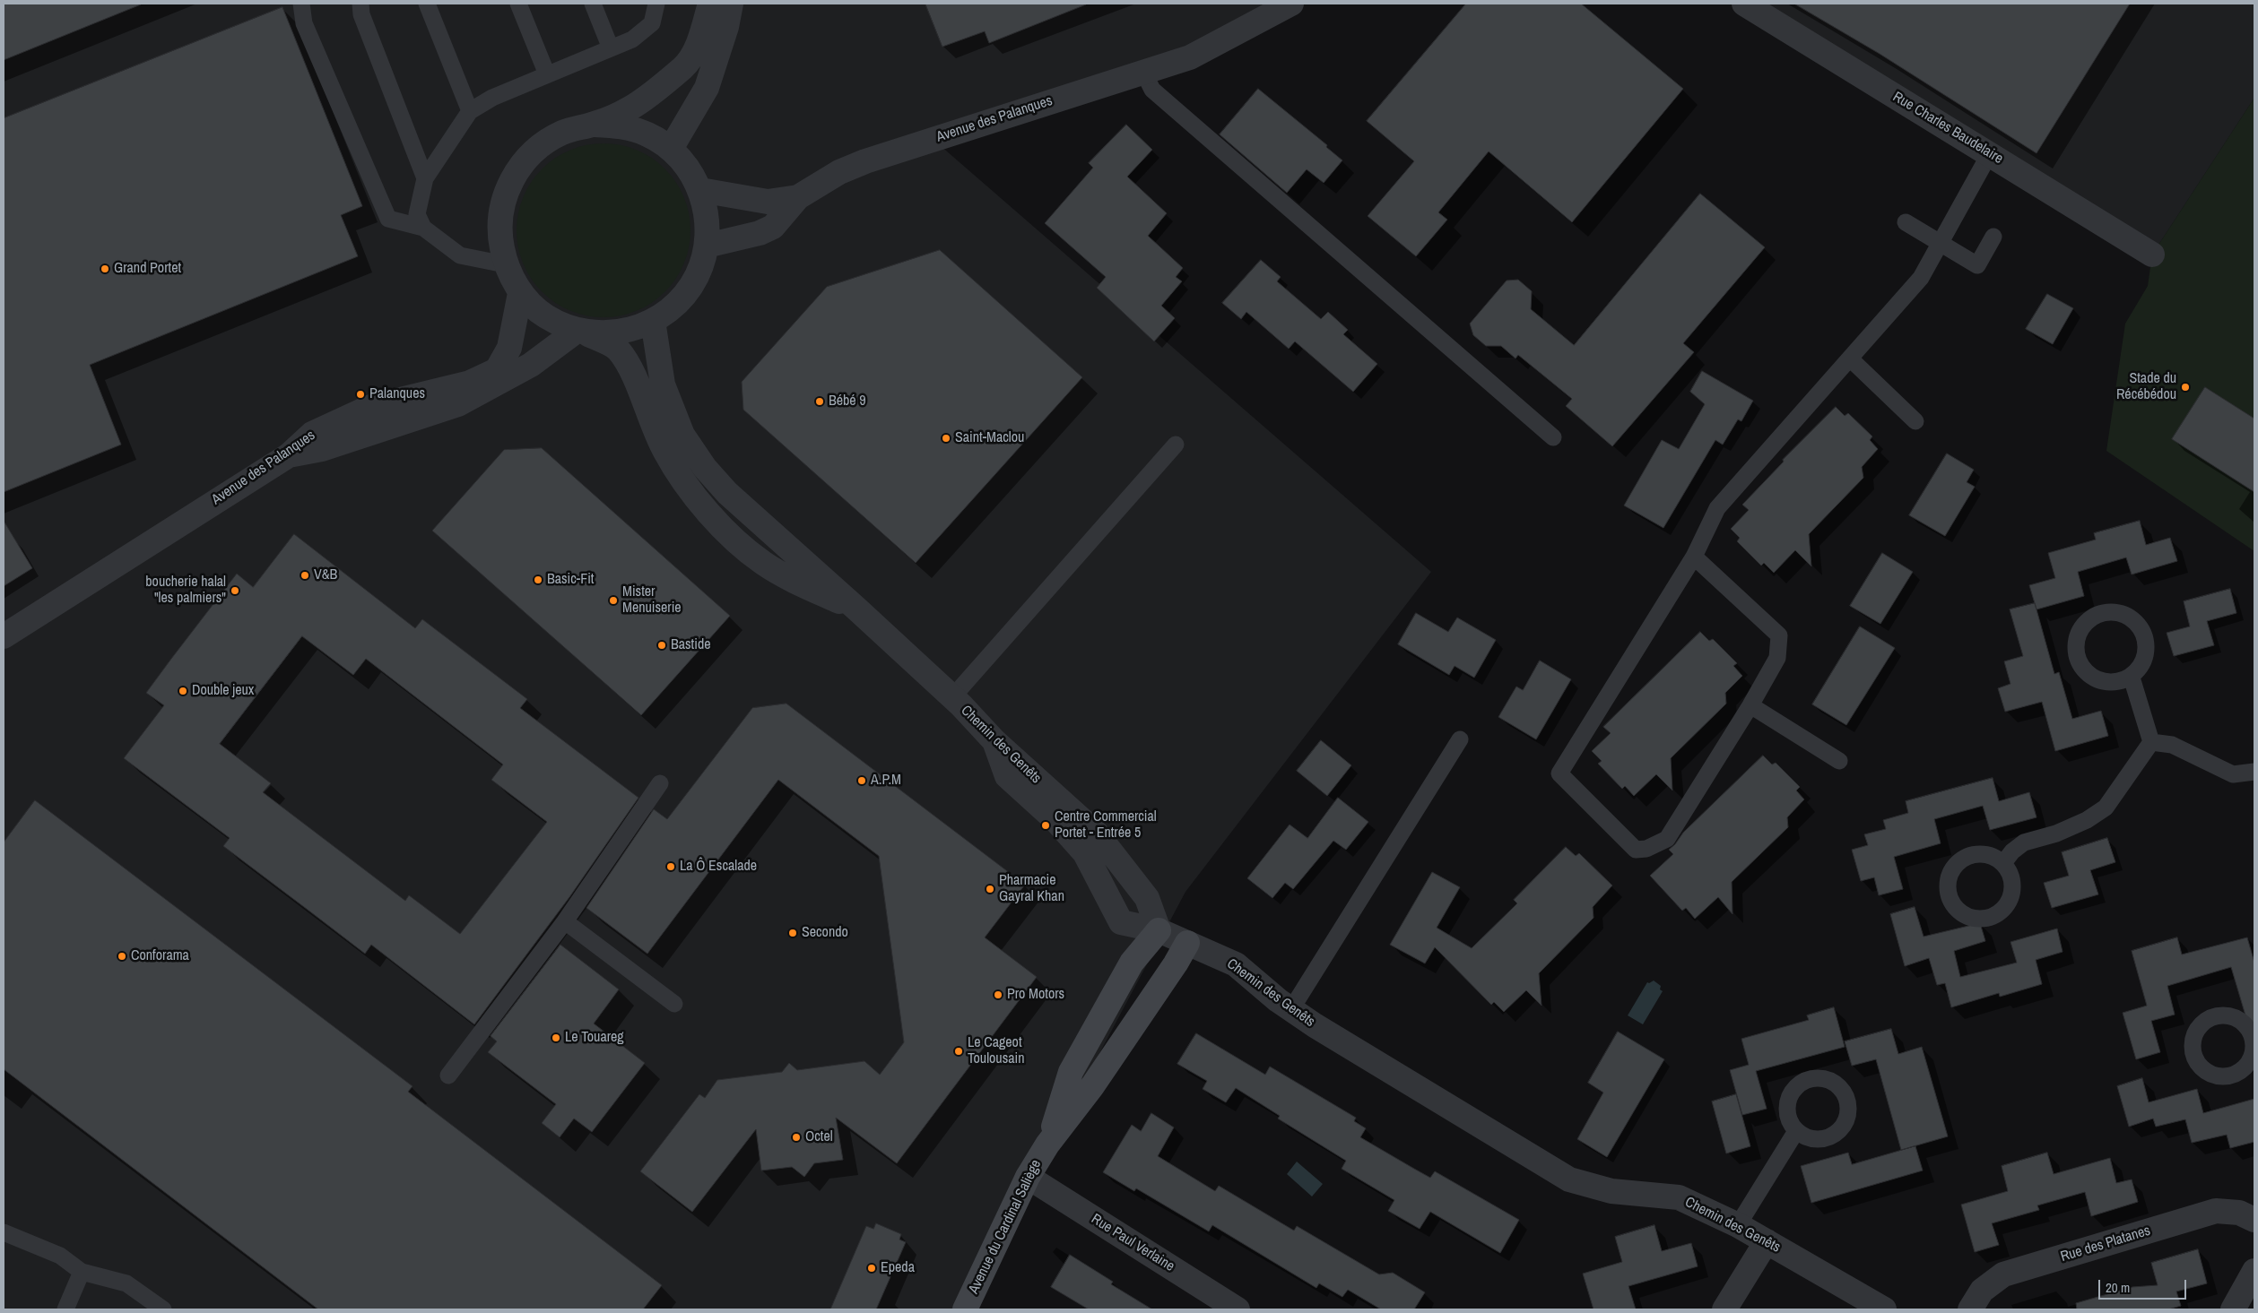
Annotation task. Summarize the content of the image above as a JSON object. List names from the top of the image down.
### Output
{
  "streets": {
    "main road": ["Avenue du Cardinal Saliège"],
    "street": [
      "Avenue des Palanques",
      "Rue Charles Baudelaire",
      "Chemin des Genêts",
      "Rue Paul Verlaine",
      "Rue des Platanes"
    ]
  },
  "crossings": [
    ["Avenue du Cardinal Saliège", "Rue Paul Verlaine"]
  ],
  "places": [
    "Grand Portet",
    "Stade du Récébédou",
    "Palanques",
    "Bébé 9",
    "Saint-Maclou",
    "V&B",
    "Basic-Fit",
    "boucherie halal \"les palmiers\"",
    "Mister Menuiserie",
    "Bastide",
    "Double jeux",
    "A.P.M",
    "Centre Commercial Portet - Entrée 5",
    "La Ô Escalade",
    "Pharmacie Gayral Khan",
    "Secondo",
    "Conforama",
    "Pro Motors",
    "Le Touareg",
    "Le Cageot Toulousain",
    "Octel",
    "Epeda"
  ],
  "scale_bar": "20 m"
}
